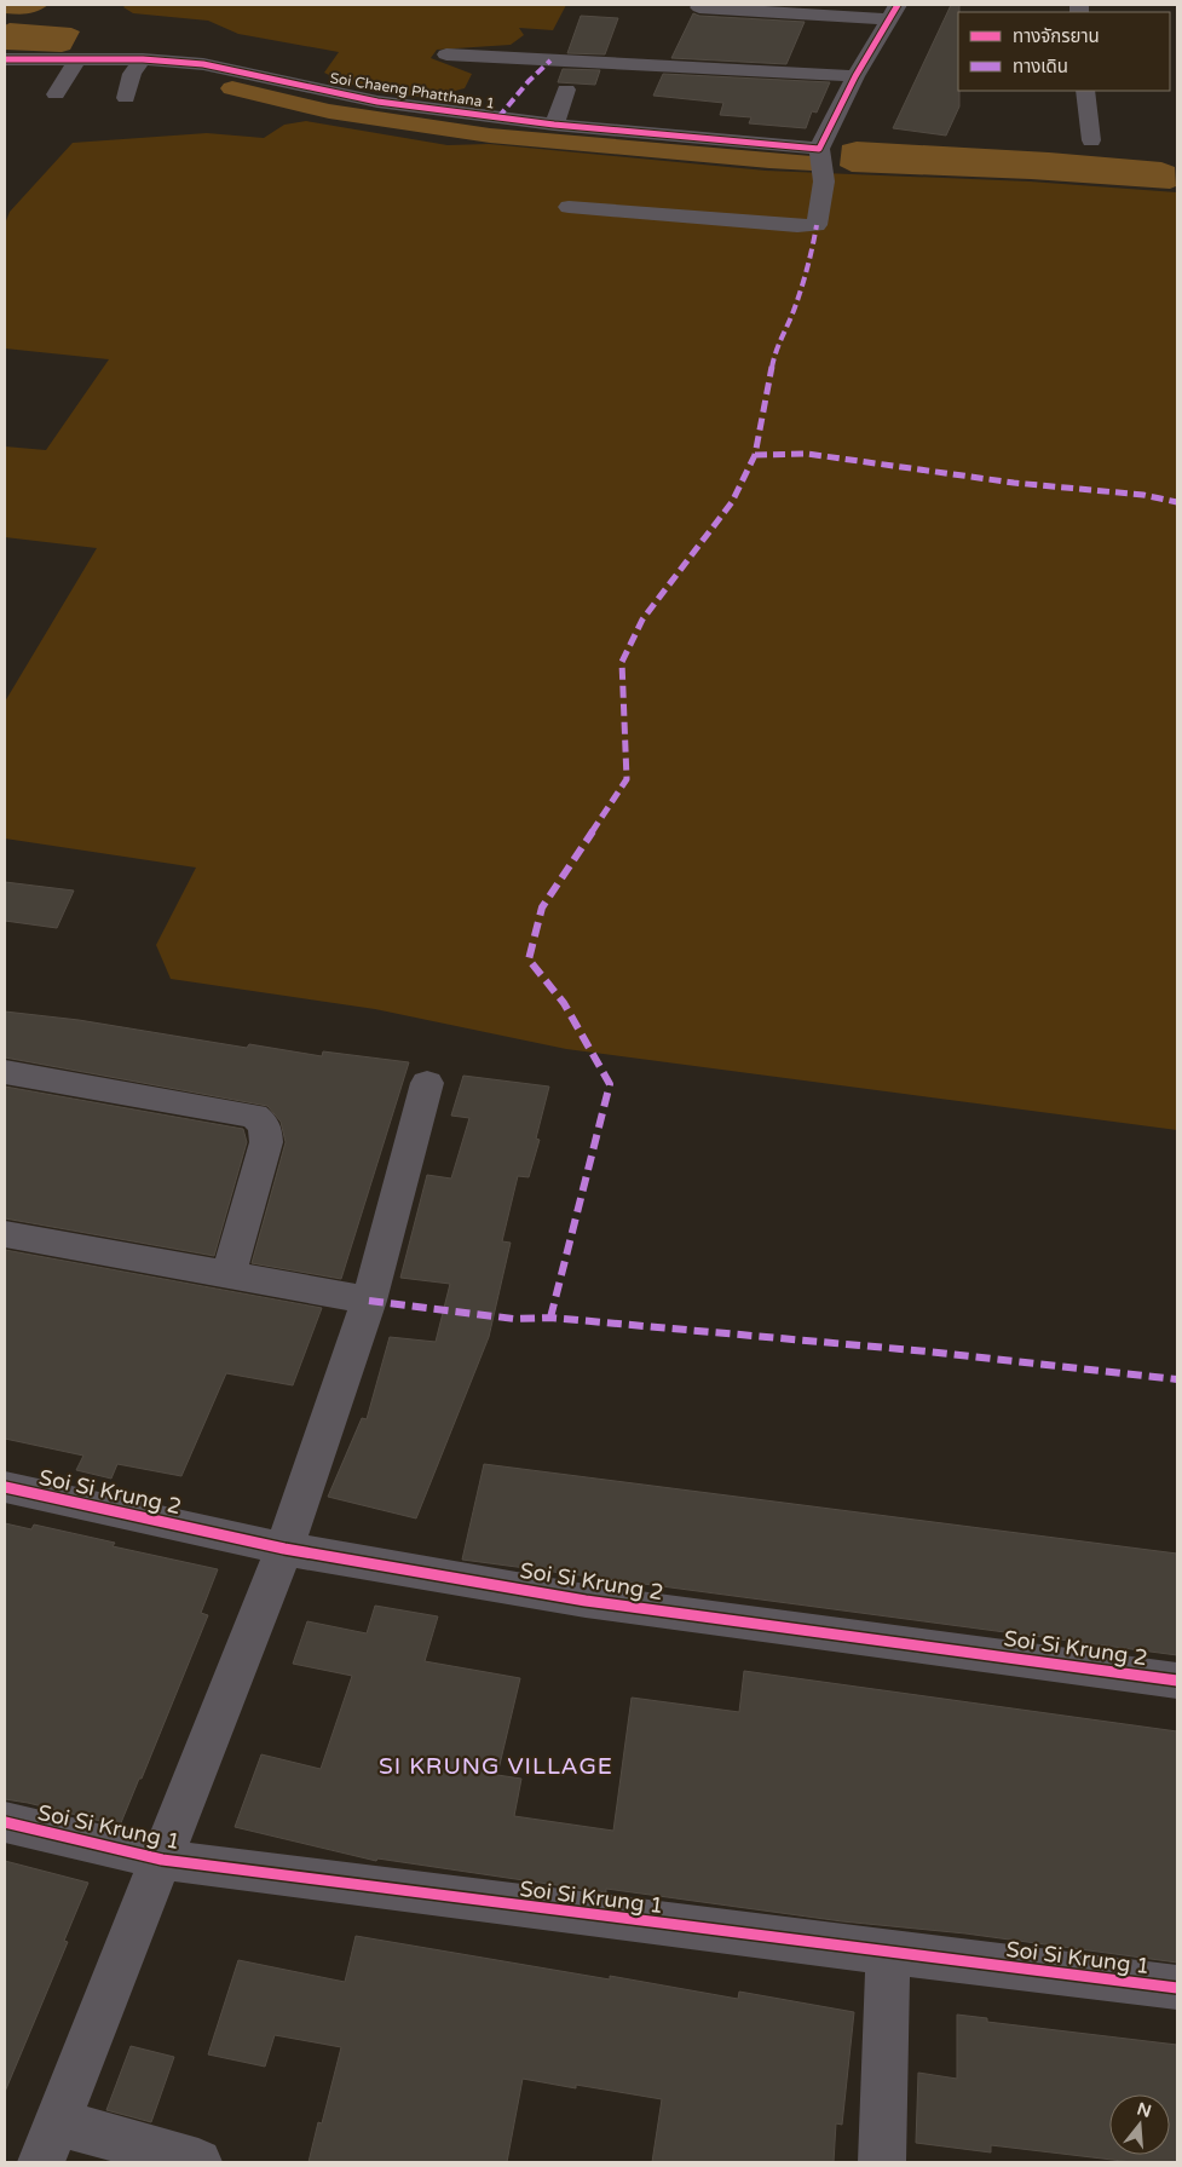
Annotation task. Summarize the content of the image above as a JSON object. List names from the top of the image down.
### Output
{
  "streets": {
    "street": ["Soi Chaeng Phatthana 1", "Soi Si Krung 2", "Soi Si Krung 1"]
  },
  "districts": ["SI KRUNG VILLAGE"],
  "legend": ["ทางจักรยาน", "ทางเดิน"],
  "north": "top"
}
